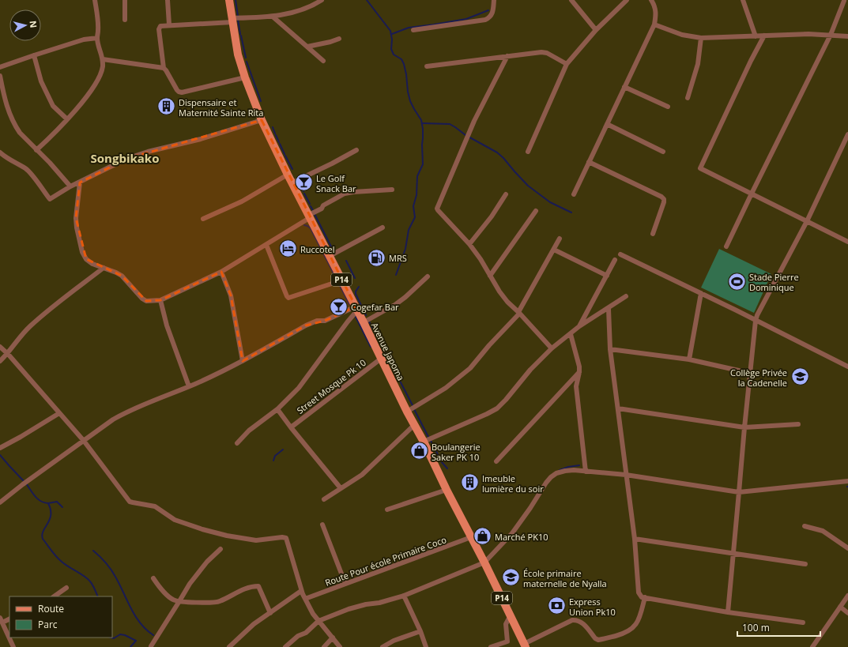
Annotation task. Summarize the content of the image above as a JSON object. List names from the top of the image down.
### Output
{
  "streets": {
    "main road": ["P14", "Avenue Japoma"],
    "street": ["Street Mosque Pk 10", "Route Pour école Primaire Coco"]
  },
  "crossings": [
    ["P14", "Avenue Japoma"],
    ["Avenue Japoma", "Street Mosque Pk 10"],
    ["Avenue Japoma", "Route Pour école Primaire Coco"]
  ],
  "districts": ["Songbikako"],
  "places": {
    "building": ["Dispensaire et Maternité Sainte Rita", "Imeuble lumière du soir"],
    "bar": ["Le Golf Snack Bar", "Cogefar Bar"],
    "hotel": ["Ruccotel"],
    "fuel station": ["MRS"],
    "sports": ["Stade Pierre Dominique"],
    "school or university": ["Collège Privée la Cadenelle", "École primaire maternelle de Nyalla"],
    "shop": ["Boulangerie Saker PK 10", "Marché PK10"],
    "bank": ["Express Union Pk10"]
  },
  "legend": ["Route", "Parc"],
  "scale_bar": "100 m",
  "north": "right"
}
